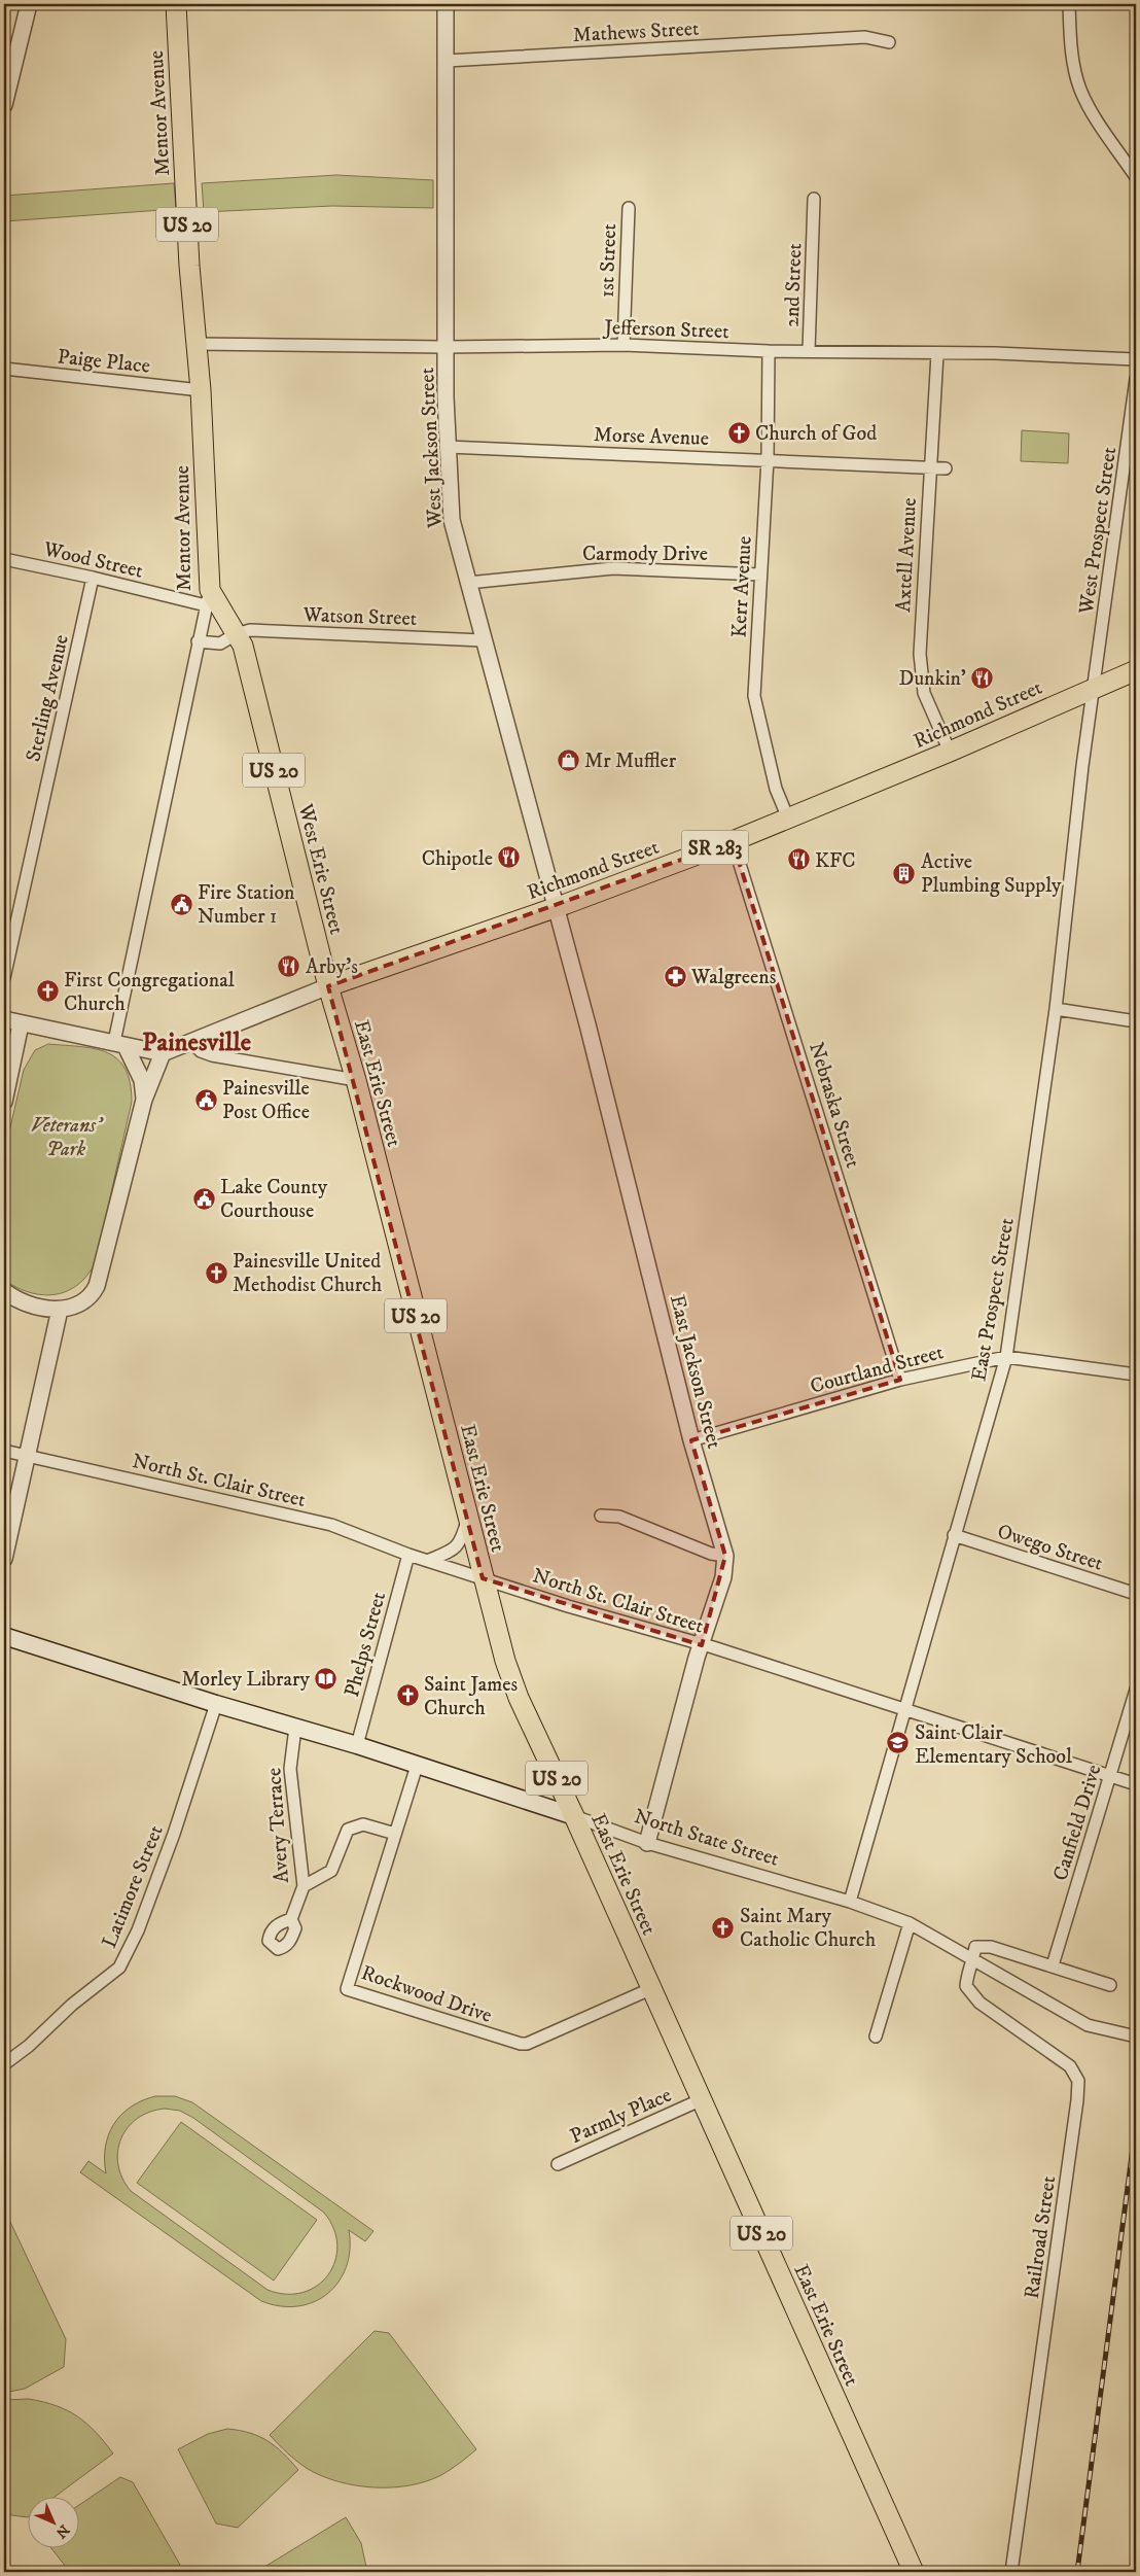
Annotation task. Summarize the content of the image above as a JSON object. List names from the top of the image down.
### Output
{
  "streets": {
    "main road": [
      "Mentor Avenue",
      "US 20",
      "Richmond Street",
      "SR 283",
      "West Erie Street",
      "East Erie Street",
      "North State Street"
    ],
    "street": [
      "Mathews Street",
      "1st Street",
      "2nd Street",
      "Jefferson Street",
      "Paige Place",
      "Morse Avenue",
      "West Jackson Street",
      "West Prospect Street",
      "Carmody Drive",
      "Axtell Avenue",
      "Wood Street",
      "Kerr Avenue",
      "Watson Street",
      "Sterling Avenue",
      "Nebraska Street",
      "East Prospect Street",
      "Courtland Street",
      "East Jackson Street",
      "North St. Clair Street",
      "Owego Street",
      "Phelps Street",
      "Canfield Drive",
      "Avery Terrace",
      "Latimore Street",
      "Rockwood Drive",
      "Parmly Place",
      "Railroad Street"
    ]
  },
  "crossings": [
    ["Mathews Street", "West Jackson Street"],
    ["Mentor Avenue", "Jefferson Street"],
    ["Mentor Avenue", "Paige Place"],
    ["Mentor Avenue", "Wood Street"],
    ["Mentor Avenue", "Watson Street"],
    ["Mentor Avenue", "West Erie Street"],
    ["1st Street", "Jefferson Street"],
    ["2nd Street", "Jefferson Street"],
    ["Jefferson Street", "West Jackson Street"],
    ["Jefferson Street", "Axtell Avenue"],
    ["Jefferson Street", "Kerr Avenue"],
    ["Morse Avenue", "West Jackson Street"],
    ["Morse Avenue", "Axtell Avenue"],
    ["Morse Avenue", "Kerr Avenue"],
    ["West Jackson Street", "Carmody Drive"],
    ["West Jackson Street", "Watson Street"],
    ["West Jackson Street", "Richmond Street"],
    ["West Jackson Street", "East Jackson Street"],
    ["West Prospect Street", "Richmond Street"],
    ["West Prospect Street", "East Prospect Street"],
    ["Carmody Drive", "Kerr Avenue"],
    ["Axtell Avenue", "Richmond Street"],
    ["Wood Street", "Sterling Avenue"],
    ["Wood Street", "West Erie Street"],
    ["Kerr Avenue", "Richmond Street"],
    ["Watson Street", "West Erie Street"],
    ["Richmond Street", "West Erie Street"],
    ["Richmond Street", "East Erie Street"],
    ["Richmond Street", "Nebraska Street"],
    ["Richmond Street", "East Prospect Street"],
    ["Richmond Street", "East Jackson Street"],
    ["West Erie Street", "East Erie Street"],
    ["East Erie Street", "North St. Clair Street"],
    ["East Erie Street", "North State Street"],
    ["East Erie Street", "Rockwood Drive"],
    ["East Erie Street", "Parmly Place"],
    ["Nebraska Street", "Courtland Street"],
    ["East Prospect Street", "Courtland Street"],
    ["East Prospect Street", "North St. Clair Street"],
    ["East Prospect Street", "Owego Street"],
    ["East Prospect Street", "North State Street"],
    ["Courtland Street", "East Jackson Street"],
    ["East Jackson Street", "North St. Clair Street"],
    ["East Jackson Street", "North State Street"],
    ["North St. Clair Street", "Phelps Street"],
    ["North St. Clair Street", "Canfield Drive"],
    ["Phelps Street", "North State Street"],
    ["Avery Terrace", "North State Street"],
    ["North State Street", "Latimore Street"],
    ["North State Street", "Rockwood Drive"],
    ["North State Street", "Railroad Street"]
  ],
  "districts": ["Painesville"],
  "parks": ["Veterans' Park"],
  "places": {
    "church": [
      "Church of God",
      "First Congregational Church",
      "Painesville United Methodist Church",
      "Saint James Church",
      "Saint Mary Catholic Church"
    ],
    "restaurant": [
      "Dunkin'",
      "Chipotle",
      "KFC",
      "Arby's"
    ],
    "shop": ["Mr Muffler"],
    "building": ["Active Plumbing Supply"],
    "public building": ["Fire Station Number 1", "Painesville Post Office", "Lake County Courthouse"],
    "pharmacy": ["Walgreens"],
    "library": ["Morley Library"],
    "school or university": ["Saint Clair Elementary School"]
  },
  "north": "bottom right"
}
